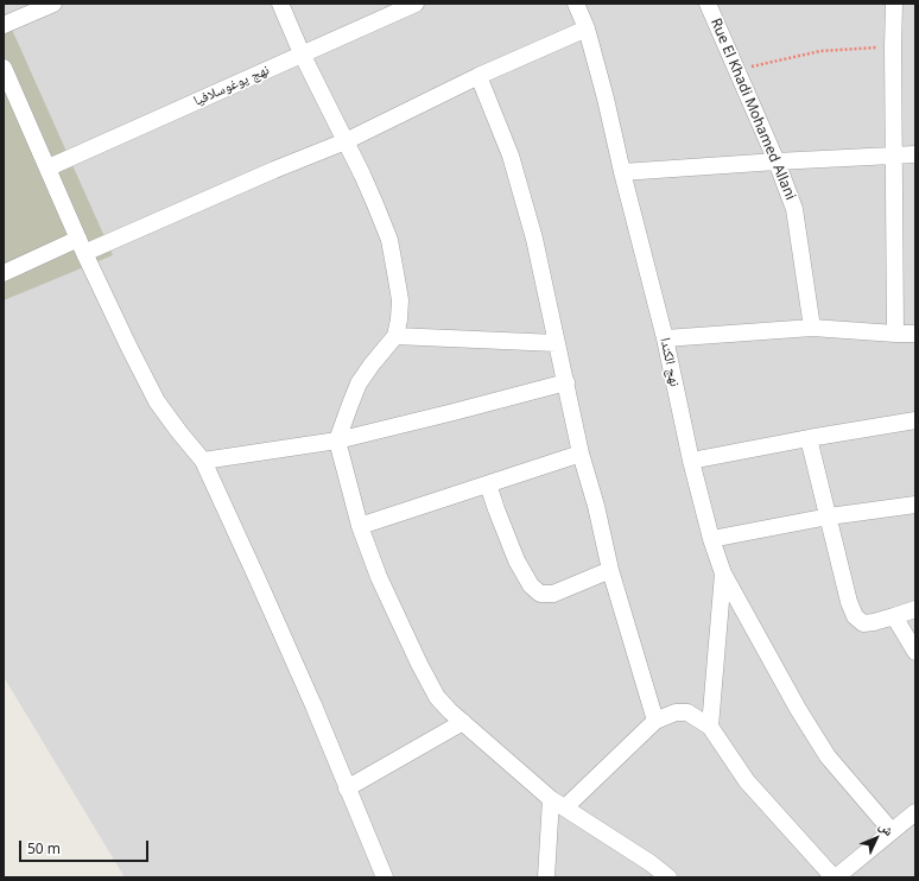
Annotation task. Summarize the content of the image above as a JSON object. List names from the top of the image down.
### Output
{
  "streets": {
    "street": ["نهج يوغوسلافيا", "Rue El Khadi Mohamed Allani", "نهج الكندا"]
  },
  "scale_bar": "50 m",
  "north": "top right"
}
